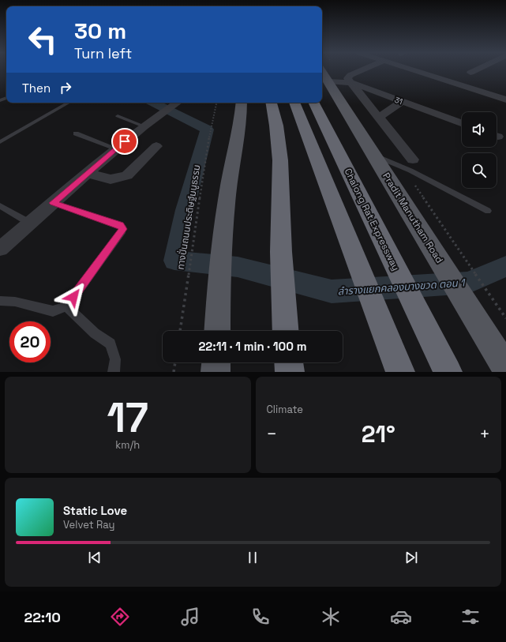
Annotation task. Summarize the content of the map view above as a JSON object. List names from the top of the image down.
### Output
{
  "streets": {
    "highway": ["Chalong Rat Expressway"],
    "main road": ["Pradit Manutham Road"],
    "street": ["31"],
    "path": ["ทางปั่นถนนประดิษฐ์มนูธรรม"]
  },
  "crossings": [
    ["31", "Pradit Manutham Road"]
  ],
  "water": ["ลำรางแยกคลองบางขวด ตอน 1"],
  "page": {
    "turn": ["30 m", "Turn left"],
    "then": "Then",
    "limit": "20",
    "trip": "22:11 · 1 min · 100 m",
    "tile": [
      ["17", "km/h"],
      "Climate"
    ],
    "heat": ["−", "21°", "+"],
    "song": ["Static Love", "Velvet Ray"],
    "tabs": "22:10"
  }
}
